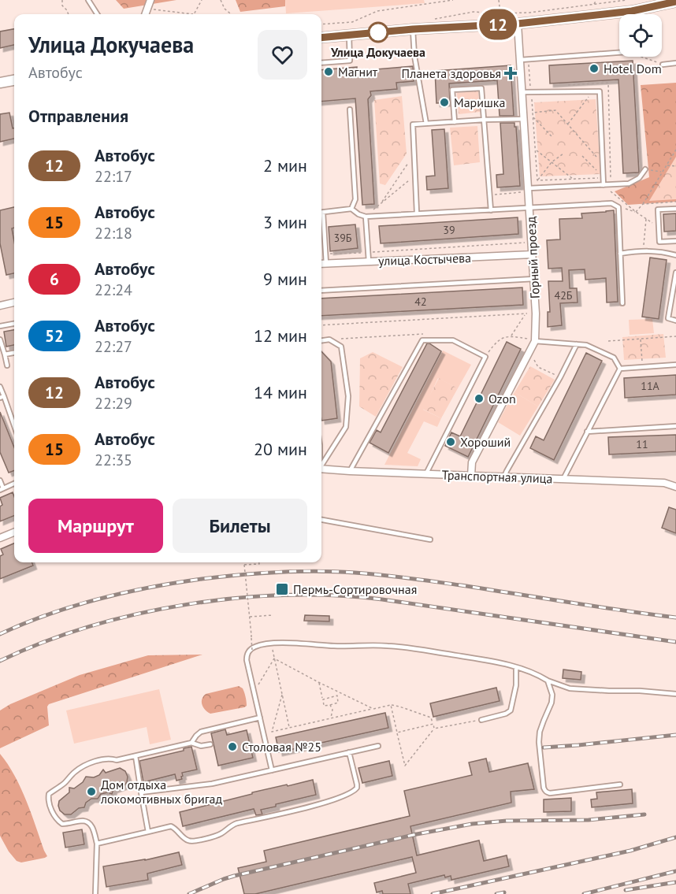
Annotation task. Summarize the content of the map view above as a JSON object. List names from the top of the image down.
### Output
{
  "streets": {
    "street": ["Горный проезд", "улица Костычева", "Транспортная улица"]
  },
  "crossings": [
    ["Горный проезд", "улица Костычева"],
    ["Горный проезд", "Транспортная улица"]
  ],
  "places": {
    "other": [
      "Улица Докучаева",
      "Hotel Dom",
      "Магнит",
      "Маришка",
      "Ozon",
      "Хороший",
      "Столовая №25",
      "Дом отдыха локомотивных бригад"
    ],
    "health": ["Планета здоровья"],
    "transit": ["Пермь-Сортировочная"]
  },
  "lines": ["bus line 12"],
  "house_numbers": [
    "39",
    "39Б",
    "42Б",
    "42",
    "11А",
    "11"
  ],
  "page": {
    "on_map": "12",
    "heading": [
      ["Улица Докучаева", "Автобус"],
      "Отправления"
    ],
    "list": [
      {
        "mark": "12",
        "name": "Автобус",
        "note": "22:17",
        "value": "2 мин"
      },
      {
        "mark": "15",
        "name": "Автобус",
        "note": "22:18",
        "value": "3 мин"
      },
      {
        "mark": "6",
        "name": "Автобус",
        "note": "22:24",
        "value": "9 мин"
      },
      {
        "mark": "52",
        "name": "Автобус",
        "note": "22:27",
        "value": "12 мин"
      },
      {
        "mark": "12",
        "name": "Автобус",
        "note": "22:29",
        "value": "14 мин"
      },
      {
        "mark": "15",
        "name": "Автобус",
        "note": "22:35",
        "value": "20 мин"
      }
    ],
    "buttons": ["Маршрут", "Билеты"]
  }
}
